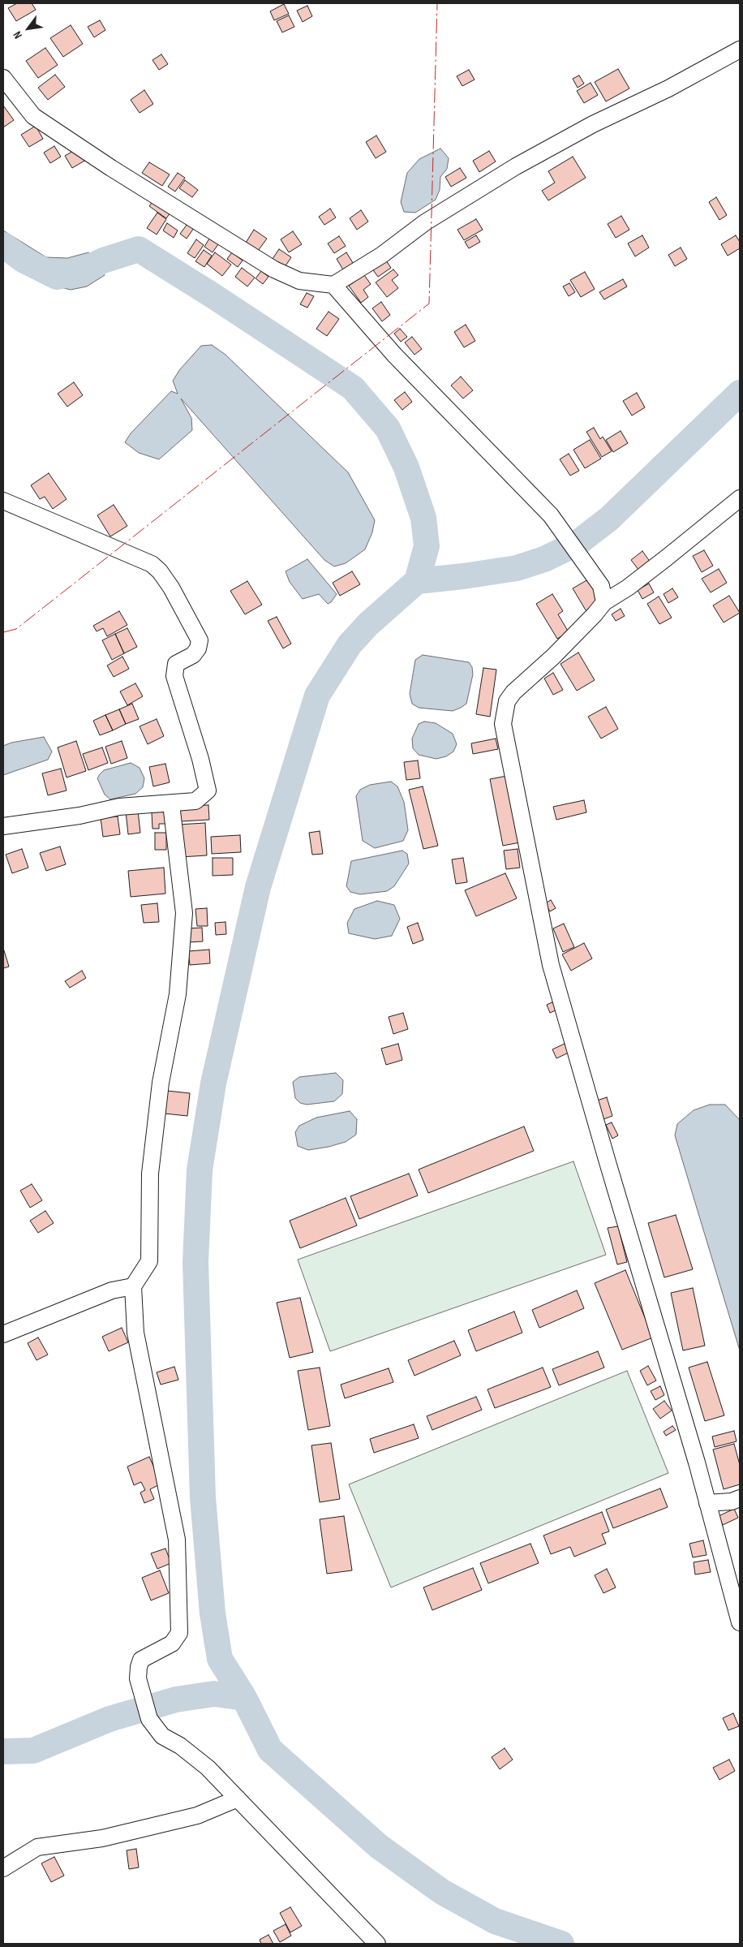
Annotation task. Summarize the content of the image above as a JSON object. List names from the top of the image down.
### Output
{
  "north": "bottom left"
}
